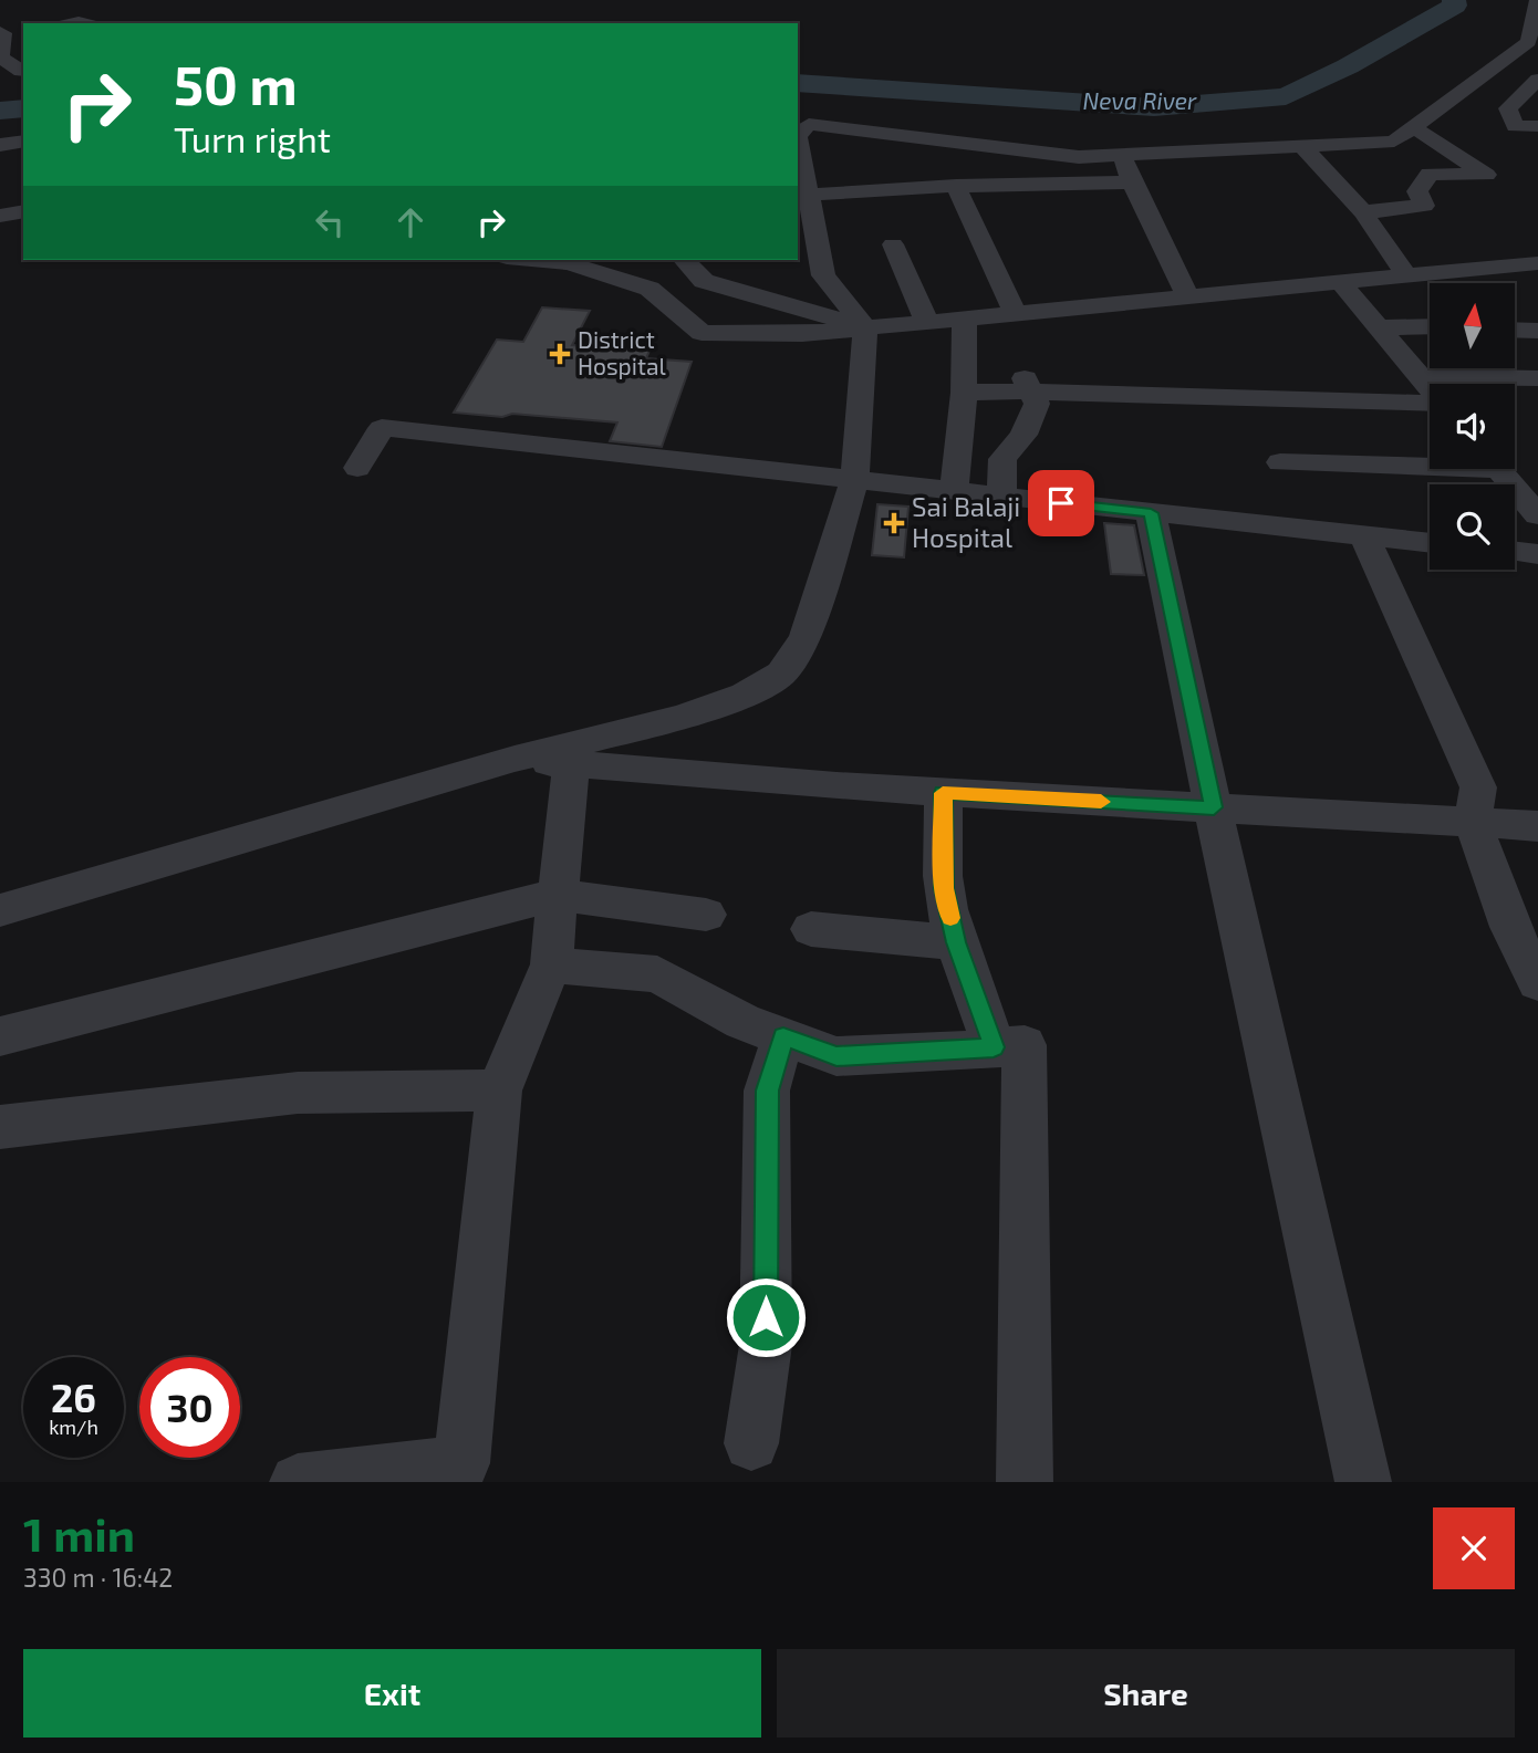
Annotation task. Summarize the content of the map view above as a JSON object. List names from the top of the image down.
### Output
{
  "water": ["Neva River"],
  "places": {
    "health": ["District Hospital", "Sai Balaji Hospital"]
  },
  "north": "top",
  "page": {
    "turn": ["50 m", "Turn right"],
    "speed": "26 km/h",
    "limit": "30",
    "heading": ["1 min", "330 m · 16:42"],
    "buttons": ["Exit", "Share"]
  }
}
